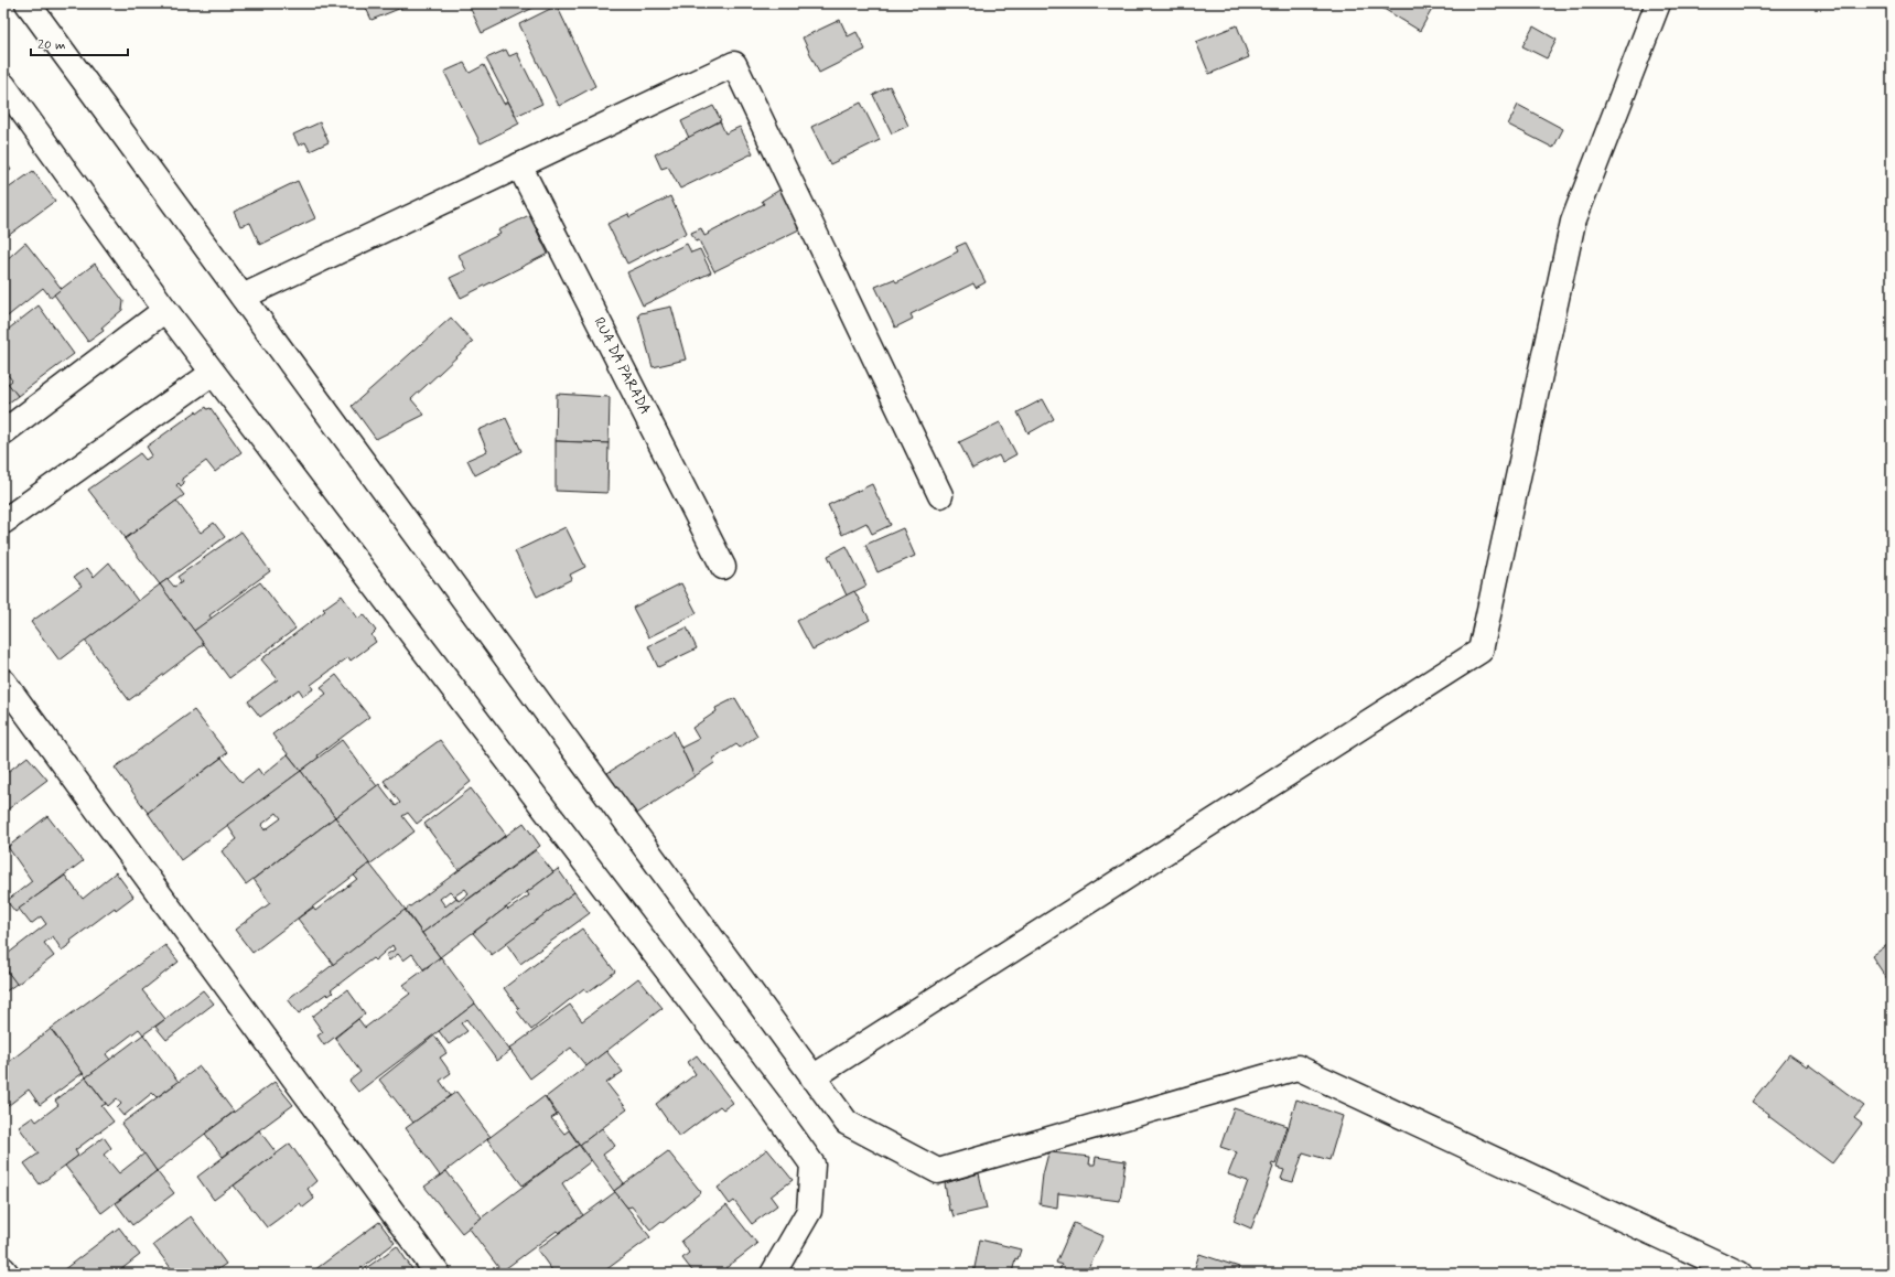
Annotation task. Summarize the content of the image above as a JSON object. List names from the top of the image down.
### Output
{
  "streets": {
    "street": ["RUA DA PARADA"]
  },
  "scale_bar": "20 m"
}
